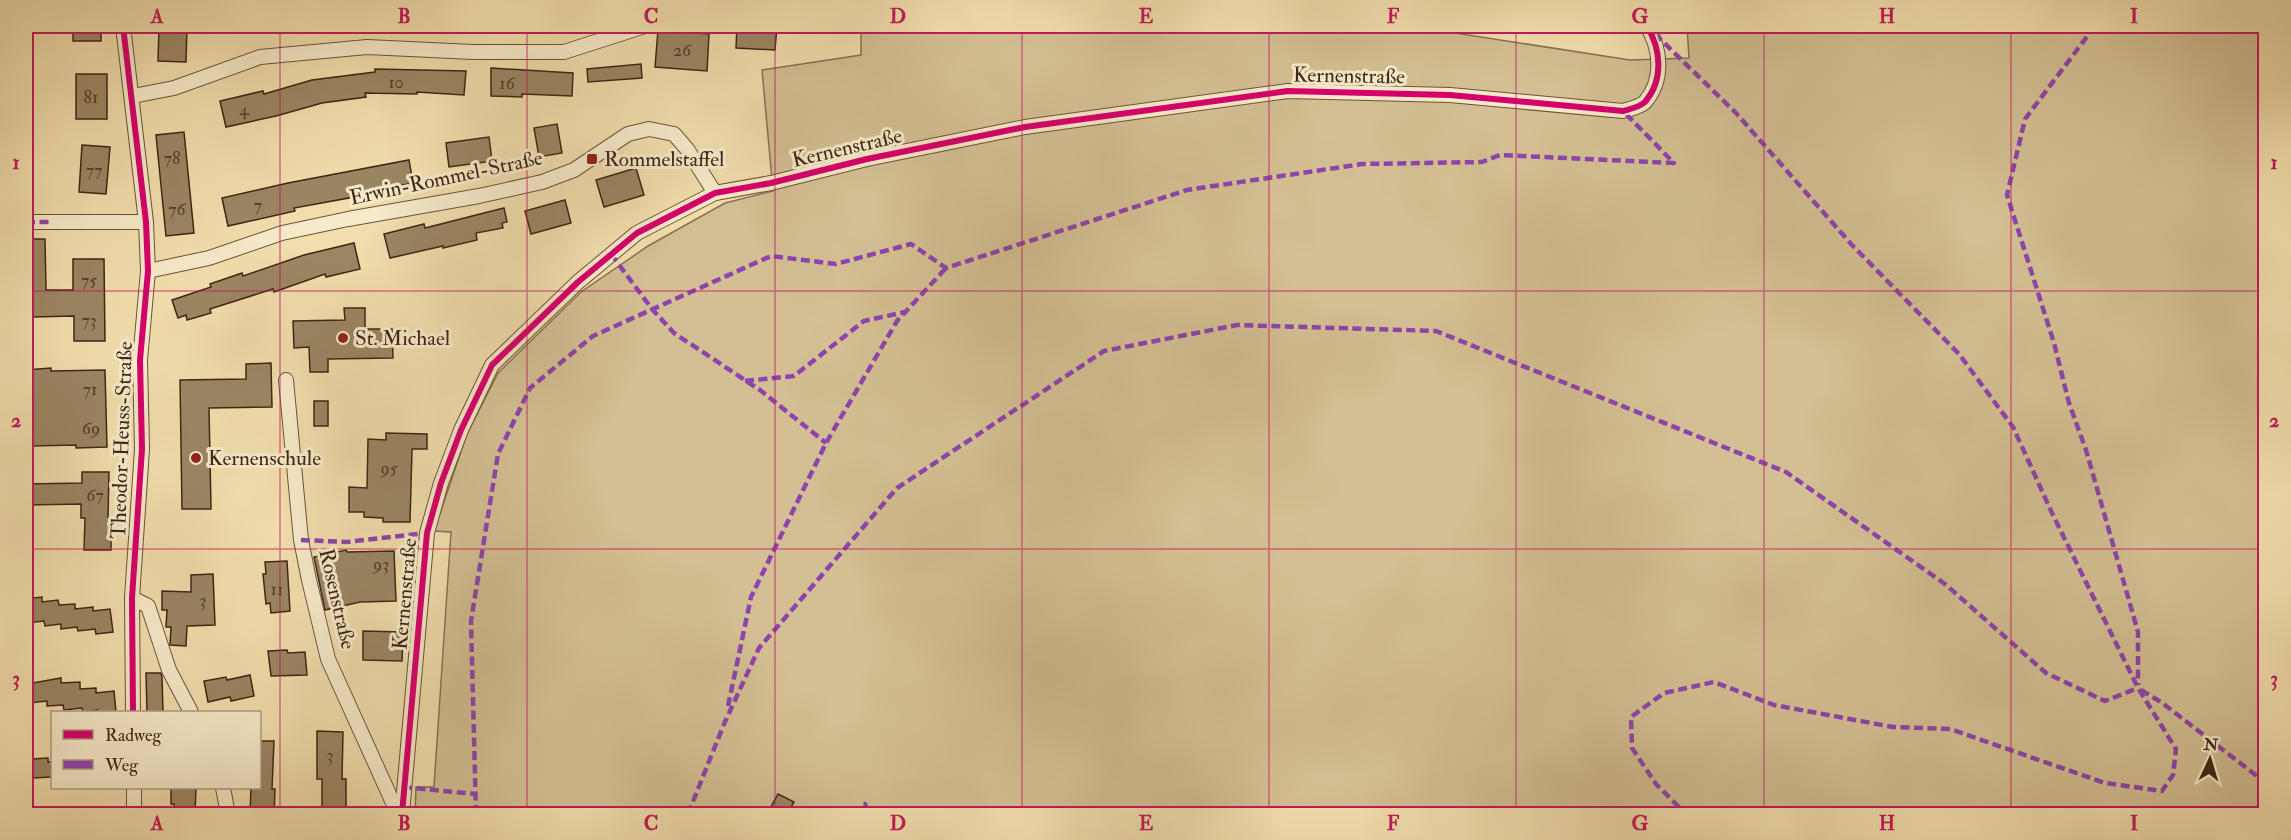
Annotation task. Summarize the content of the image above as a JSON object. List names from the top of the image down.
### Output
{
  "streets": {
    "street": [
      "Kernenstraße",
      "Erwin-Rommel-Straße",
      "Theodor-Heuss-Straße",
      "Rosenstraße"
    ]
  },
  "crossings": [
    ["Kernenstraße", "Erwin-Rommel-Straße"],
    ["Kernenstraße", "Rosenstraße"],
    ["Erwin-Rommel-Straße", "Theodor-Heuss-Straße"]
  ],
  "places": {
    "transit": ["Rommelstaffel"],
    "other": ["St. Michael", "Kernenschule"]
  },
  "house_numbers": [
    "26",
    "10",
    "16",
    "81",
    "4",
    "78",
    "77",
    "7",
    "76",
    "75",
    "73",
    "71",
    "69",
    "95",
    "67",
    "93",
    "11",
    "3",
    "3"
  ],
  "legend": ["Radweg", "Weg"],
  "north": "top",
  "grid": {
    "columns": [
      "A",
      "B",
      "C",
      "D",
      "E",
      "F",
      "G",
      "H",
      "I"
    ],
    "rows": ["1", "2", "3"]
  }
}
